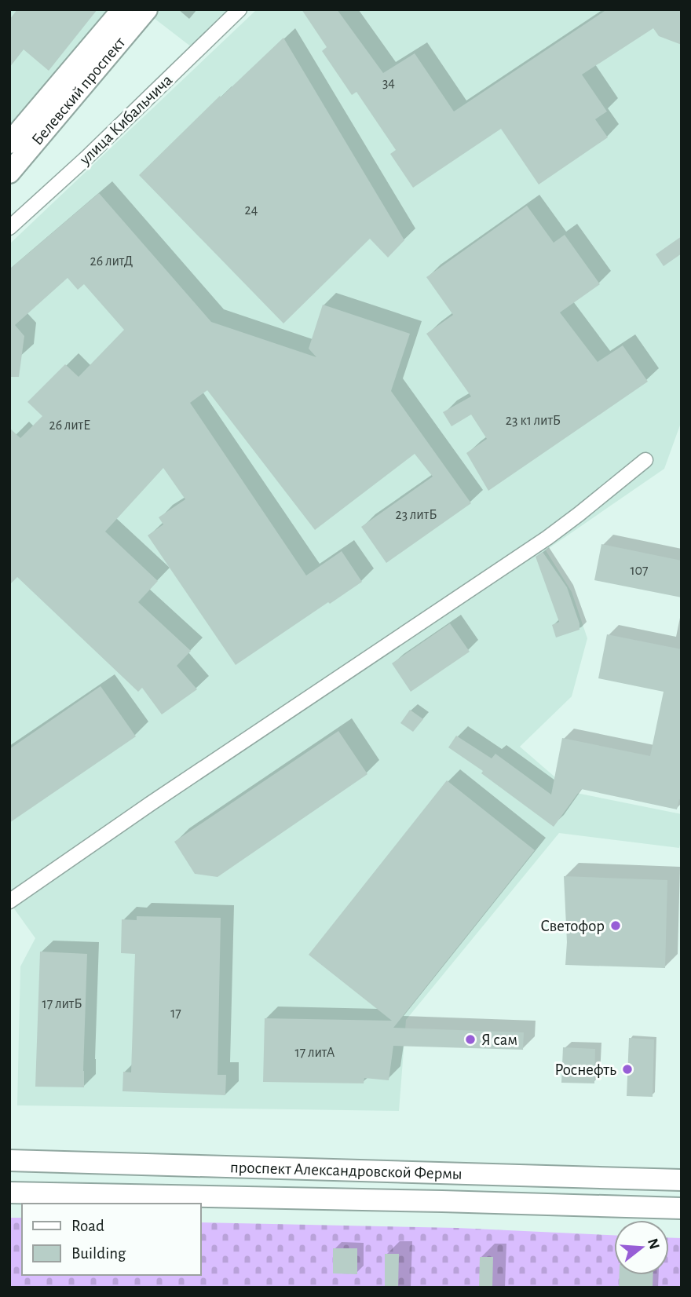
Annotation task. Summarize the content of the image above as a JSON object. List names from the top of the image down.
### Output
{
  "streets": {
    "main road": ["Белевский проспект", "проспект Александровской Фермы"],
    "street": ["улица Кибальчича"]
  },
  "places": ["Светофор", "Я сам", "Роснефть"],
  "house_numbers": [
    "34",
    "24",
    "26 литД",
    "23 к1 литБ",
    "26 литЕ",
    "23 литБ",
    "107",
    "17 литБ",
    "17",
    "17 литА"
  ],
  "legend": ["Road", "Building"],
  "north": "right"
}
